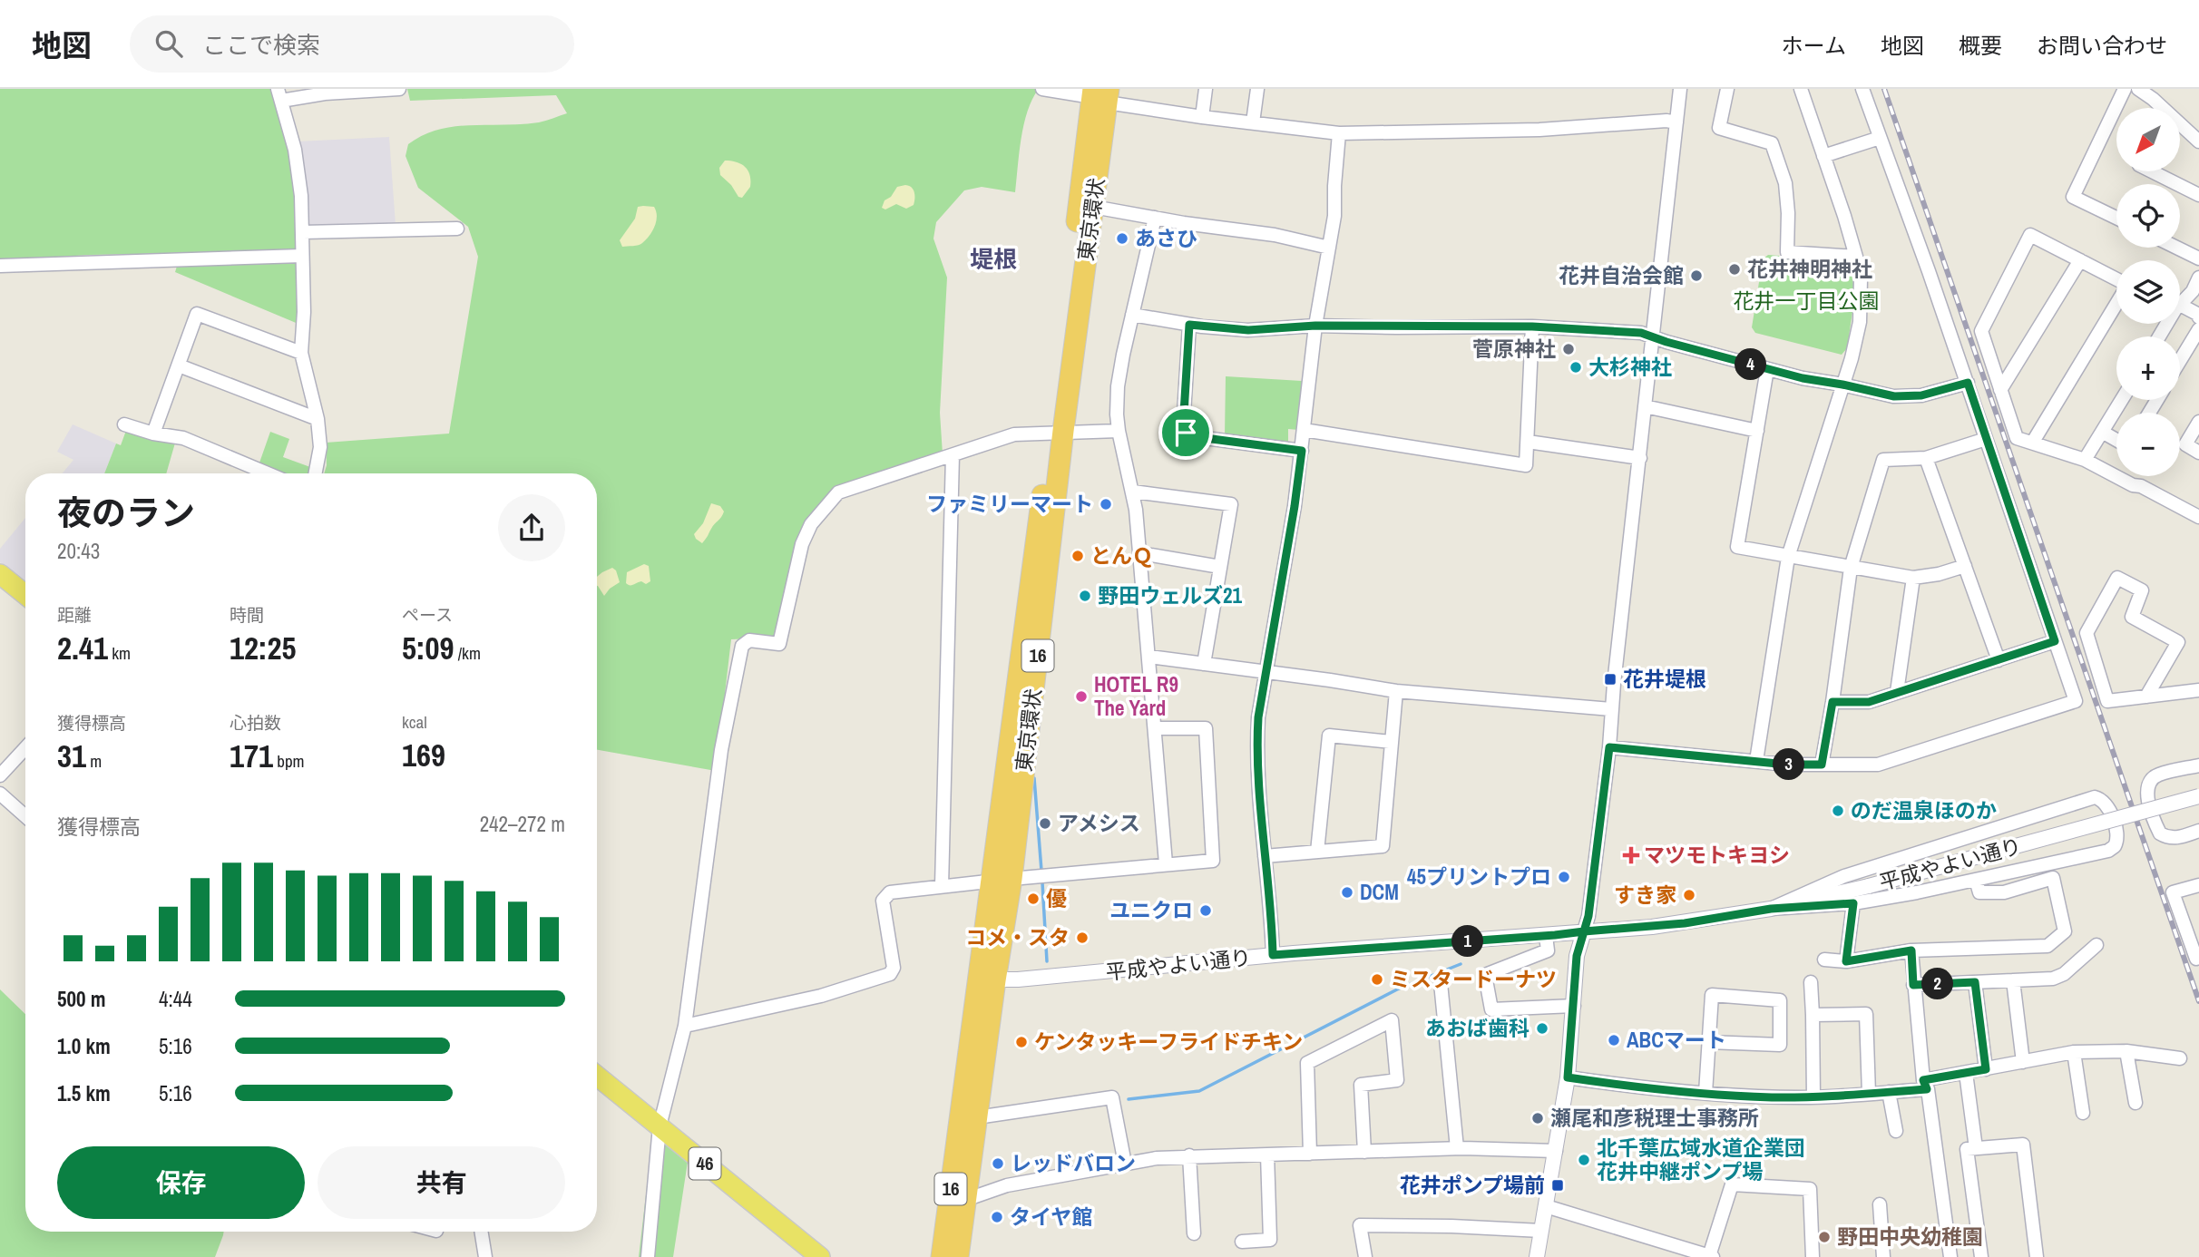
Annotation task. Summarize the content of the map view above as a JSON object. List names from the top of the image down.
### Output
{
  "streets": {
    "highway": ["東京環状", "16"],
    "main road": ["46"],
    "street": ["平成やよい通り"]
  },
  "crossings": [
    ["東京環状", "平成やよい通り"]
  ],
  "districts": ["堤根"],
  "parks": ["花井一丁目公園"],
  "places": {
    "other": [
      "あさひ",
      "花井神明神社",
      "花井自治会館",
      "菅原神社",
      "大杉神社",
      "ファミリーマート",
      "とんＱ",
      "野田ウェルズ21",
      "HOTEL R9 The Yard",
      "のだ温泉ほのか",
      "アメシス",
      "45プリントプロ",
      "DCM",
      "すき家",
      "優",
      "ユニクロ",
      "コメ・スタ",
      "ミスタードーナツ",
      "あおば歯科",
      "ABCマート",
      "ケンタッキーフライドチキン",
      "瀬尾和彦税理士事務所",
      "北千葉広域水道企業団 花井中継ポンプ場",
      "レッドバロン",
      "タイヤ館",
      "野田中央幼稚園"
    ],
    "transit": ["花井堤根", "花井ポンプ場前"],
    "health": ["マツモトキヨシ"]
  },
  "north": "bottom left",
  "page": {
    "header": "地図",
    "search": "ここで検索",
    "nav": [
      "ホーム",
      "地図",
      "概要",
      "お問い合わせ"
    ],
    "map_buttons": ["+", "−"],
    "pins": [
      "4",
      "3",
      "1",
      "2"
    ],
    "heading": ["夜のラン", "20:43"],
    "stats": [
      ["距離", "2.41 km"],
      ["時間", "12:25"],
      ["ペース", "5:09 /km"],
      ["獲得標高", "31 m"],
      ["心拍数", "171 bpm"],
      ["kcal", "169"]
    ],
    "chart": ["獲得標高", "242–272 m"],
    "list": [
      {
        "name": "500 m",
        "note": "4:44"
      },
      {
        "name": "1.0 km",
        "note": "5:16"
      },
      {
        "name": "1.5 km",
        "note": "5:16"
      }
    ],
    "buttons": ["保存", "共有"]
  }
}
